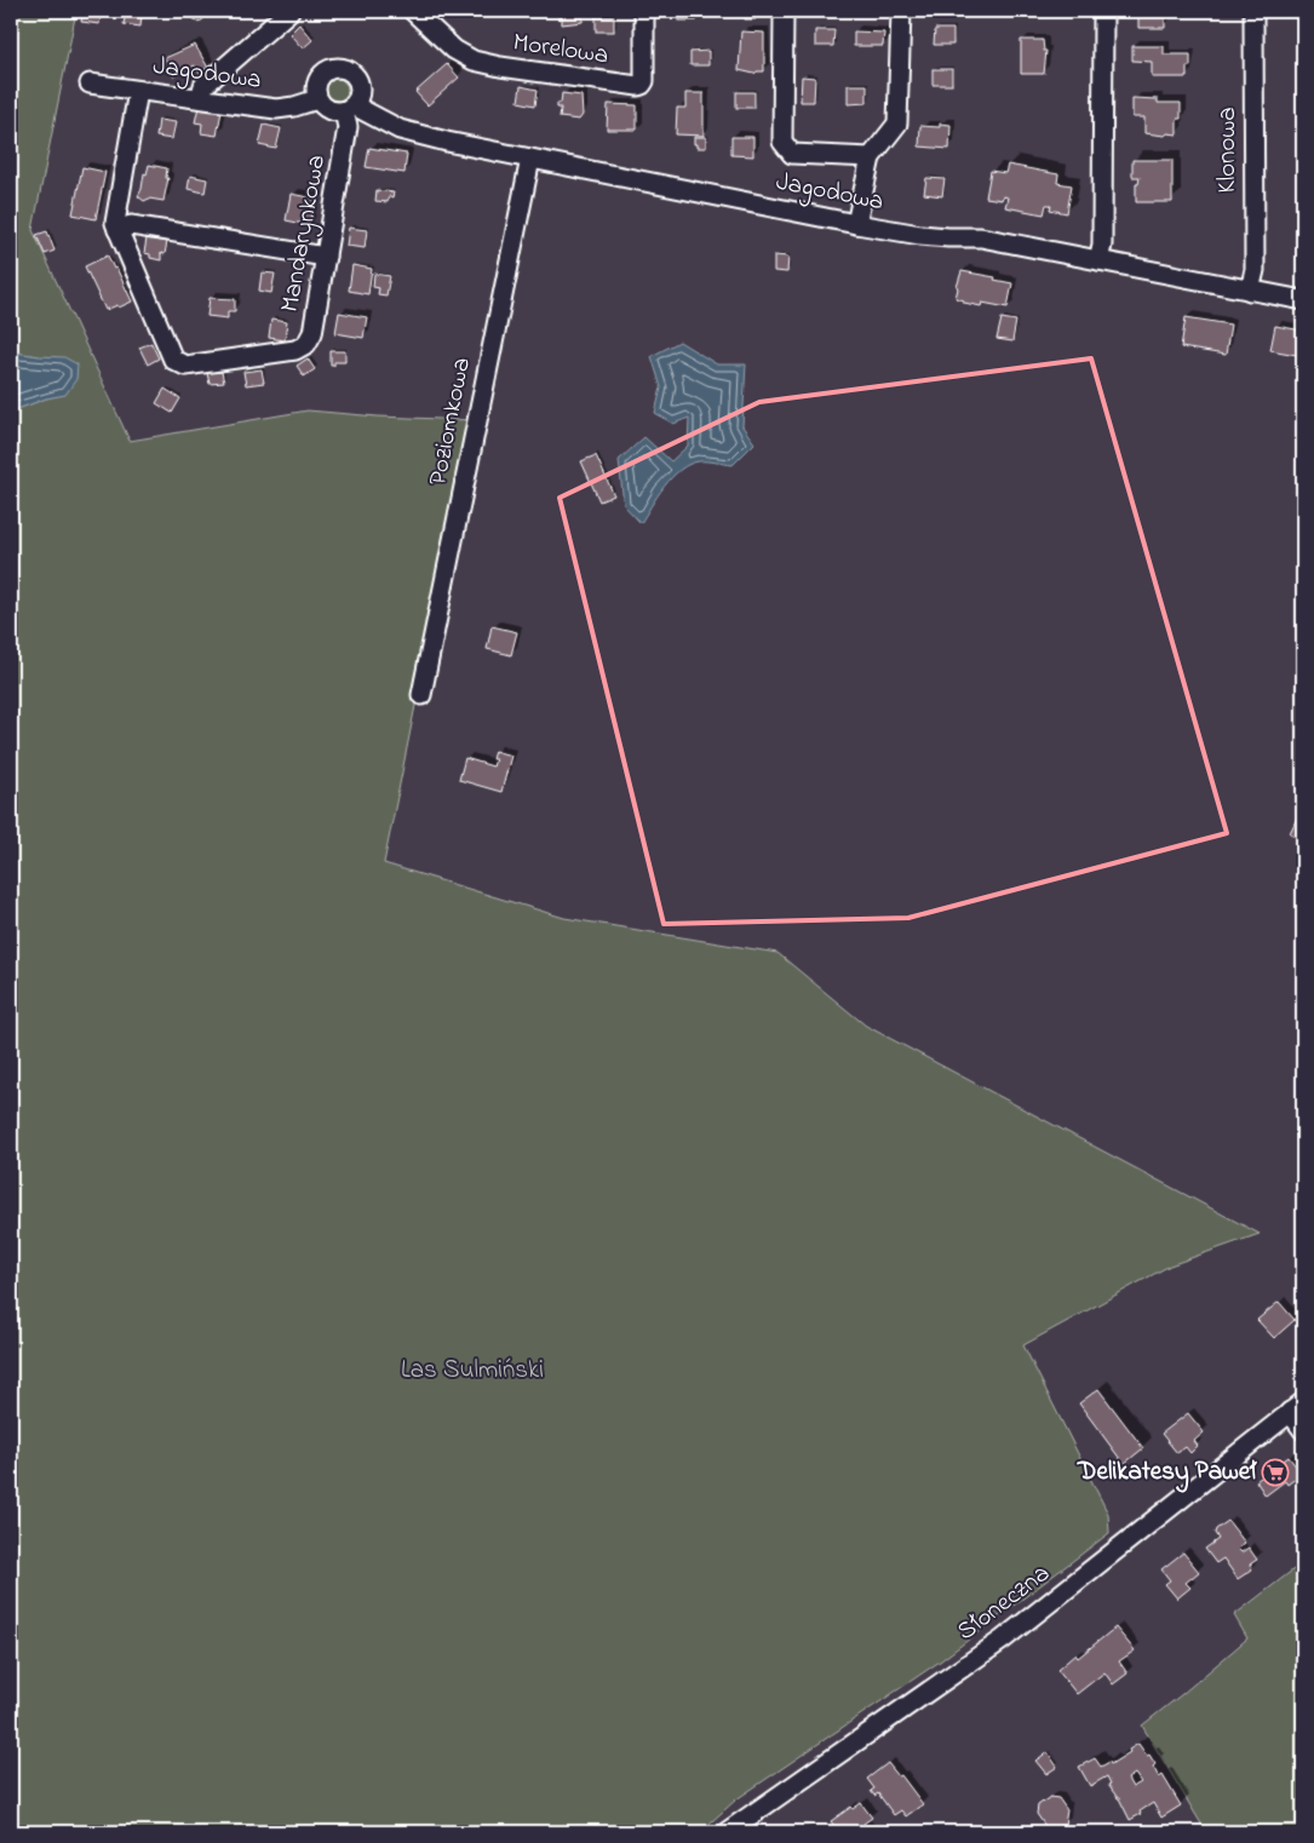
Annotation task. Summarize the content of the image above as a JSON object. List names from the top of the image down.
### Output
{
  "streets": {
    "street": [
      "Morelowa",
      "Jagodowa",
      "Klonowa",
      "Mandarynkowa",
      "Poziomkowa",
      "Słoneczna"
    ]
  },
  "crossings": [
    ["Jagodowa", "Klonowa"],
    ["Jagodowa", "Mandarynkowa"],
    ["Jagodowa", "Poziomkowa"]
  ],
  "parks": ["Las Sulmiński"],
  "places": {
    "supermarket": ["Delikatesy Paweł"]
  }
}
